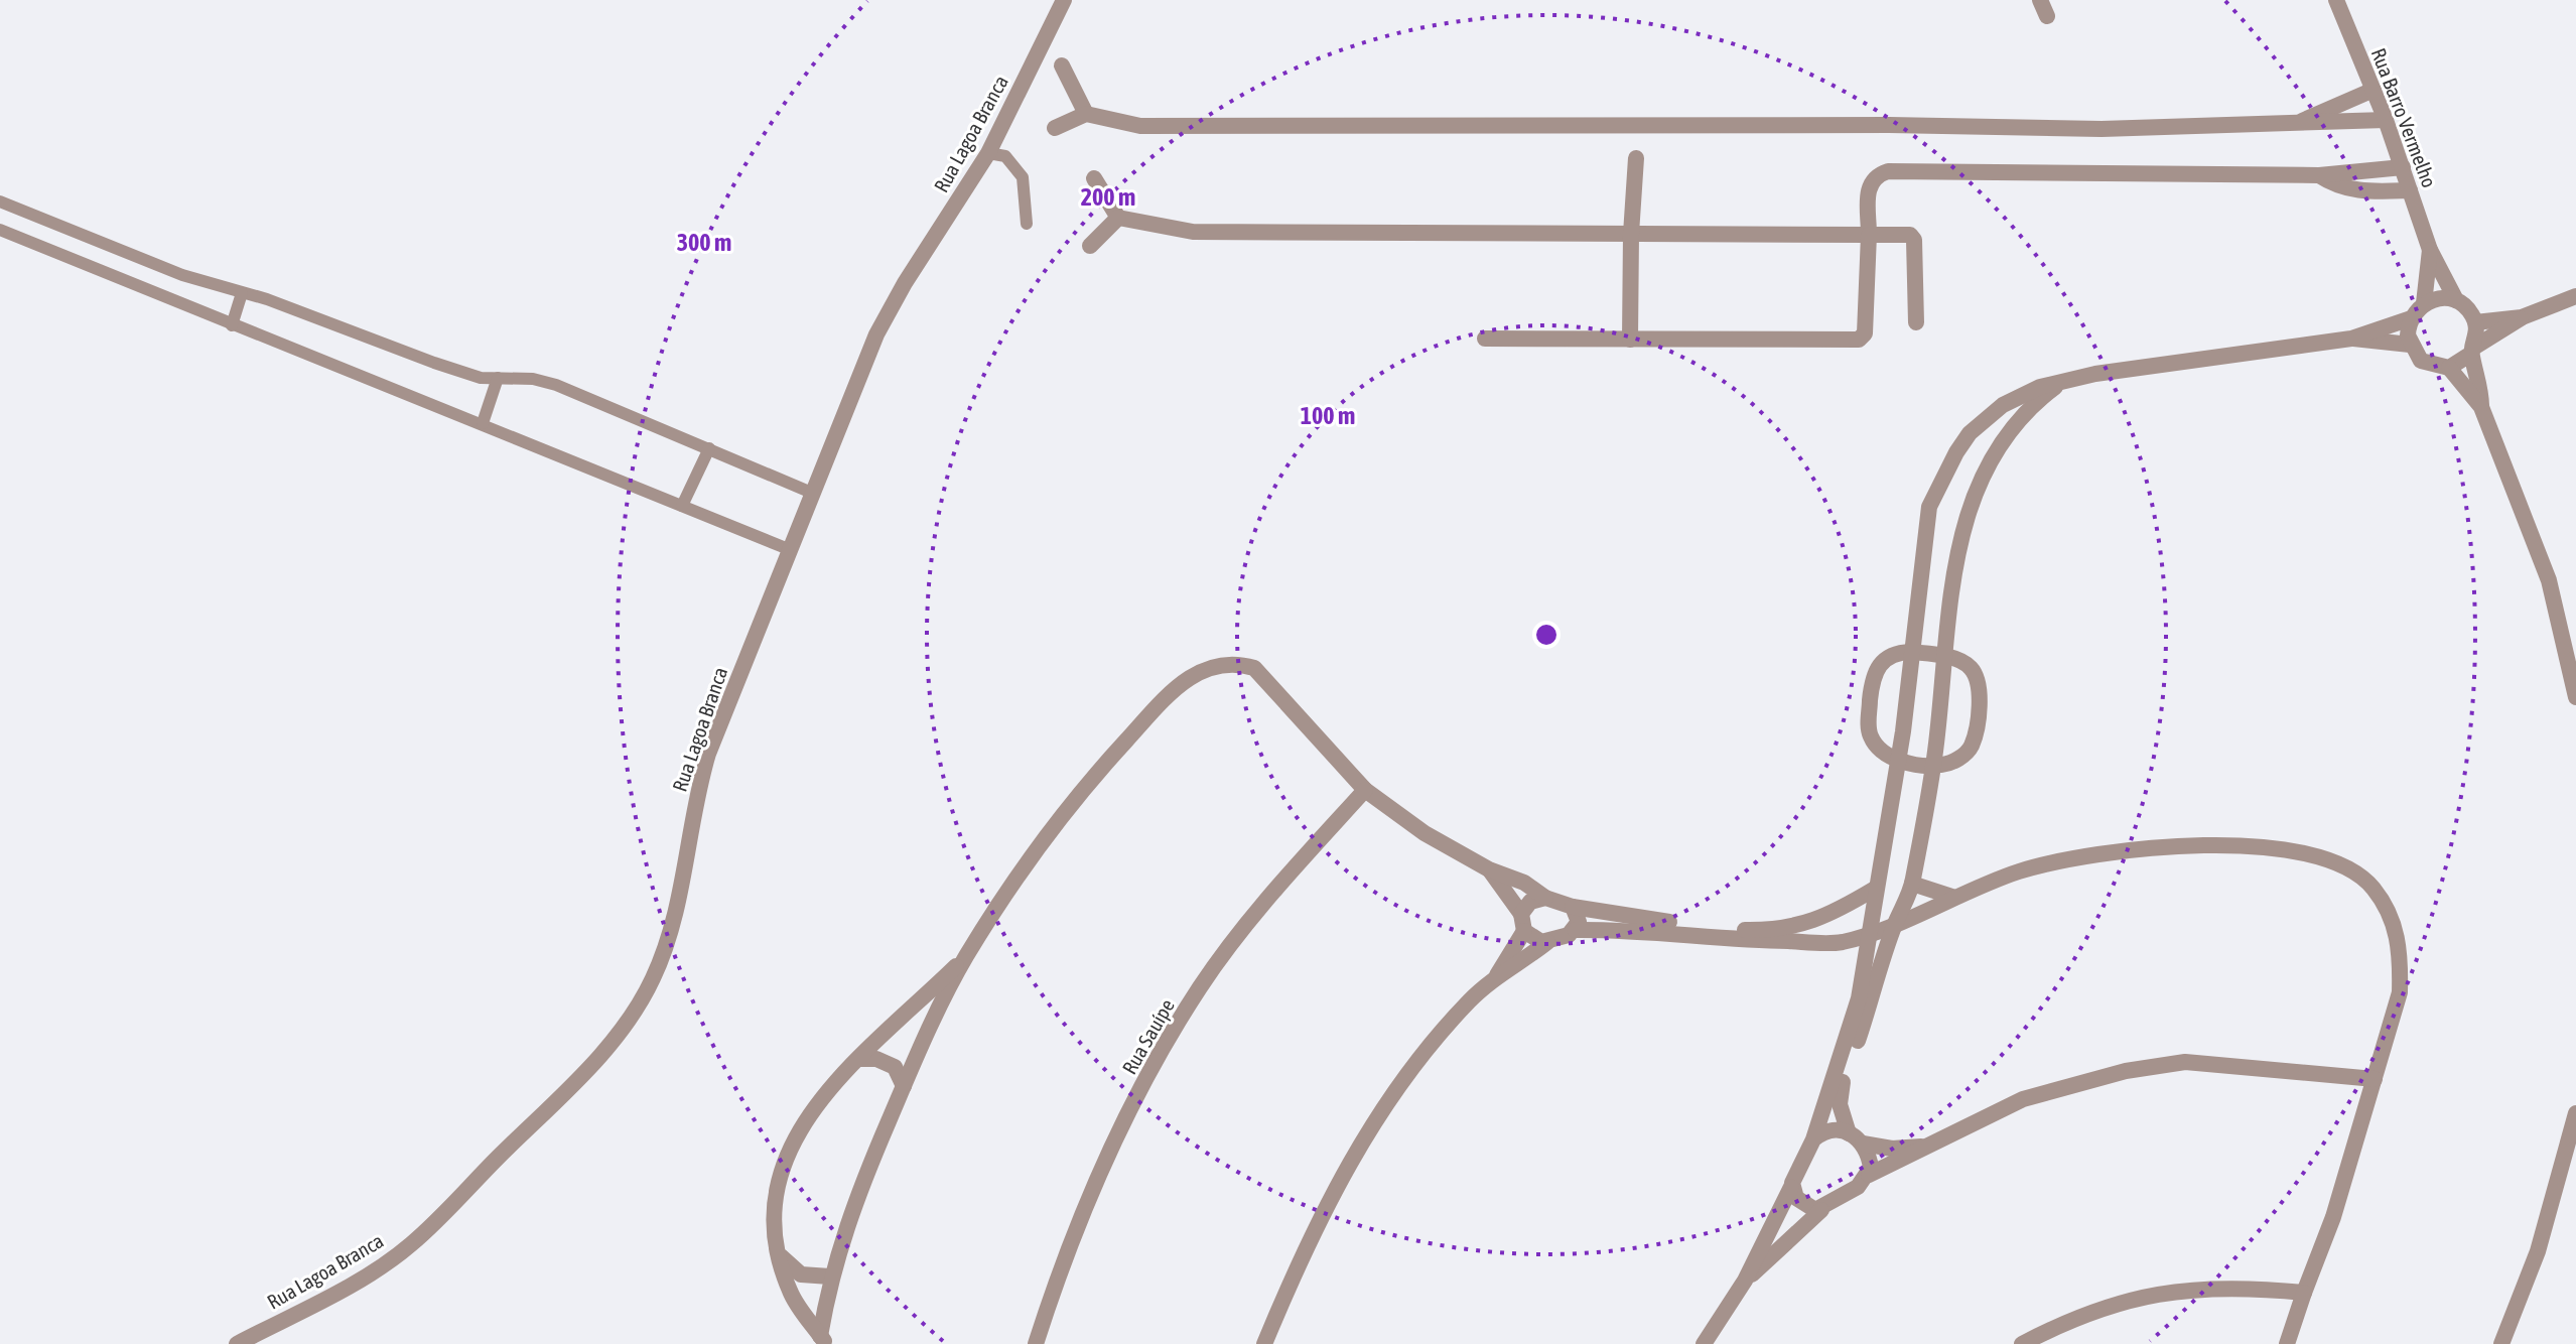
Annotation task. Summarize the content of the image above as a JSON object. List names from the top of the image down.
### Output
{
  "streets": {
    "street": ["Rua Barro Vermelho", "Rua Lagoa Branca", "Rua Sauípe"]
  },
  "rings": ["200 m", "300 m", "100 m"]
}
